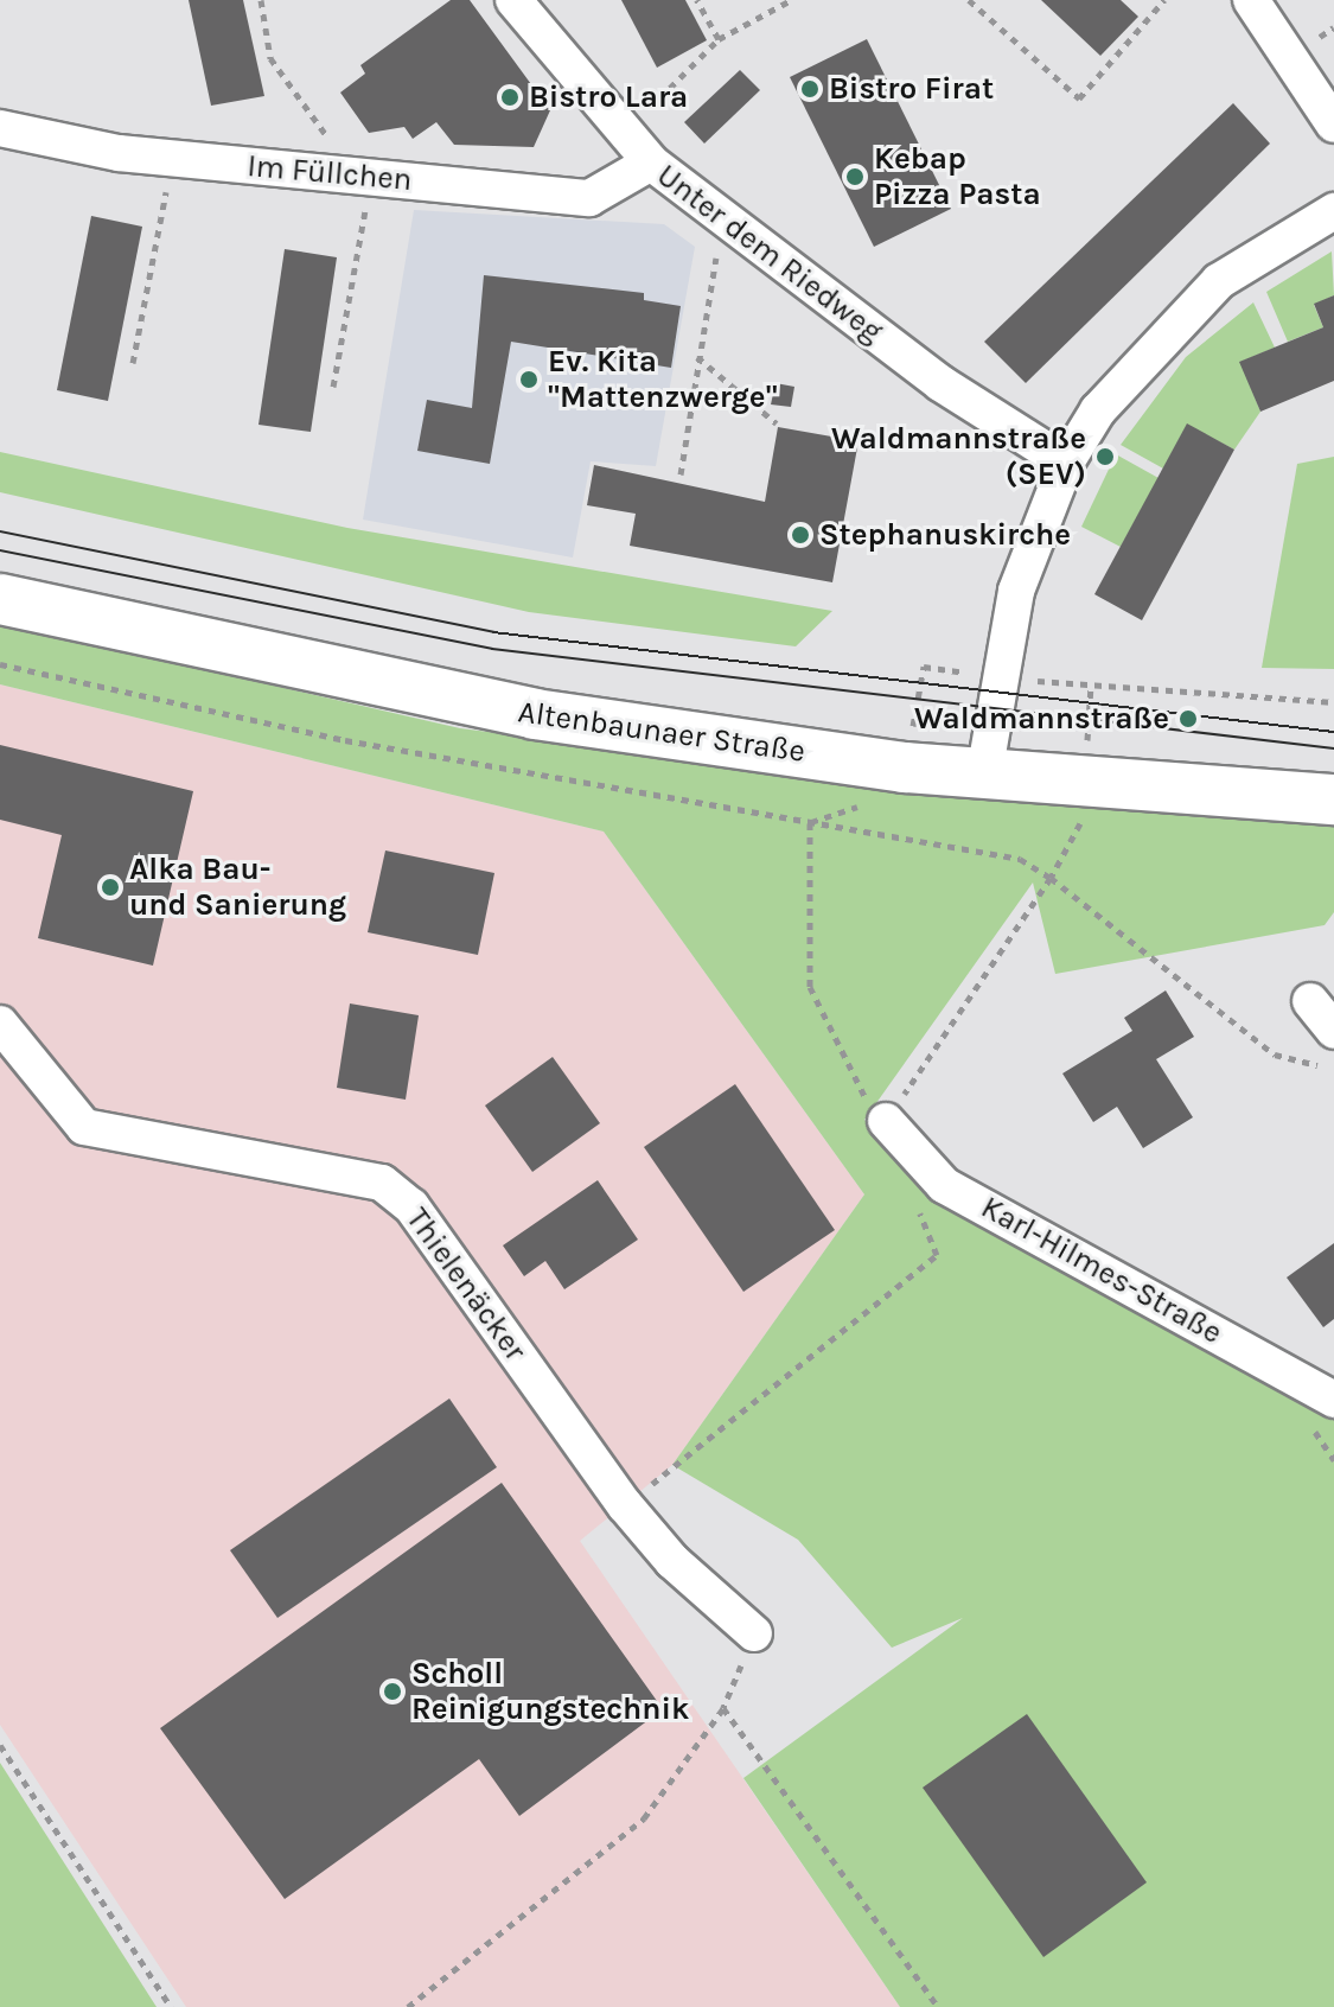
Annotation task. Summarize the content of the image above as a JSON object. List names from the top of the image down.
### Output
{
  "streets": {
    "main road": ["Altenbaunaer Straße"],
    "street": [
      "Im Füllchen",
      "Unter dem Riedweg",
      "Karl-Hilmes-Straße",
      "Thielenäcker"
    ]
  },
  "crossings": [
    ["Im Füllchen", "Unter dem Riedweg"]
  ],
  "places": [
    "Bistro Firat",
    "Bistro Lara",
    "Kebap Pizza Pasta",
    "Ev. Kita \"Mattenzwerge\"",
    "Waldmannstraße (SEV)",
    "Stephanuskirche",
    "Waldmannstraße",
    "Alka Bau- und Sanierung",
    "Scholl Reinigungstechnik"
  ]
}
